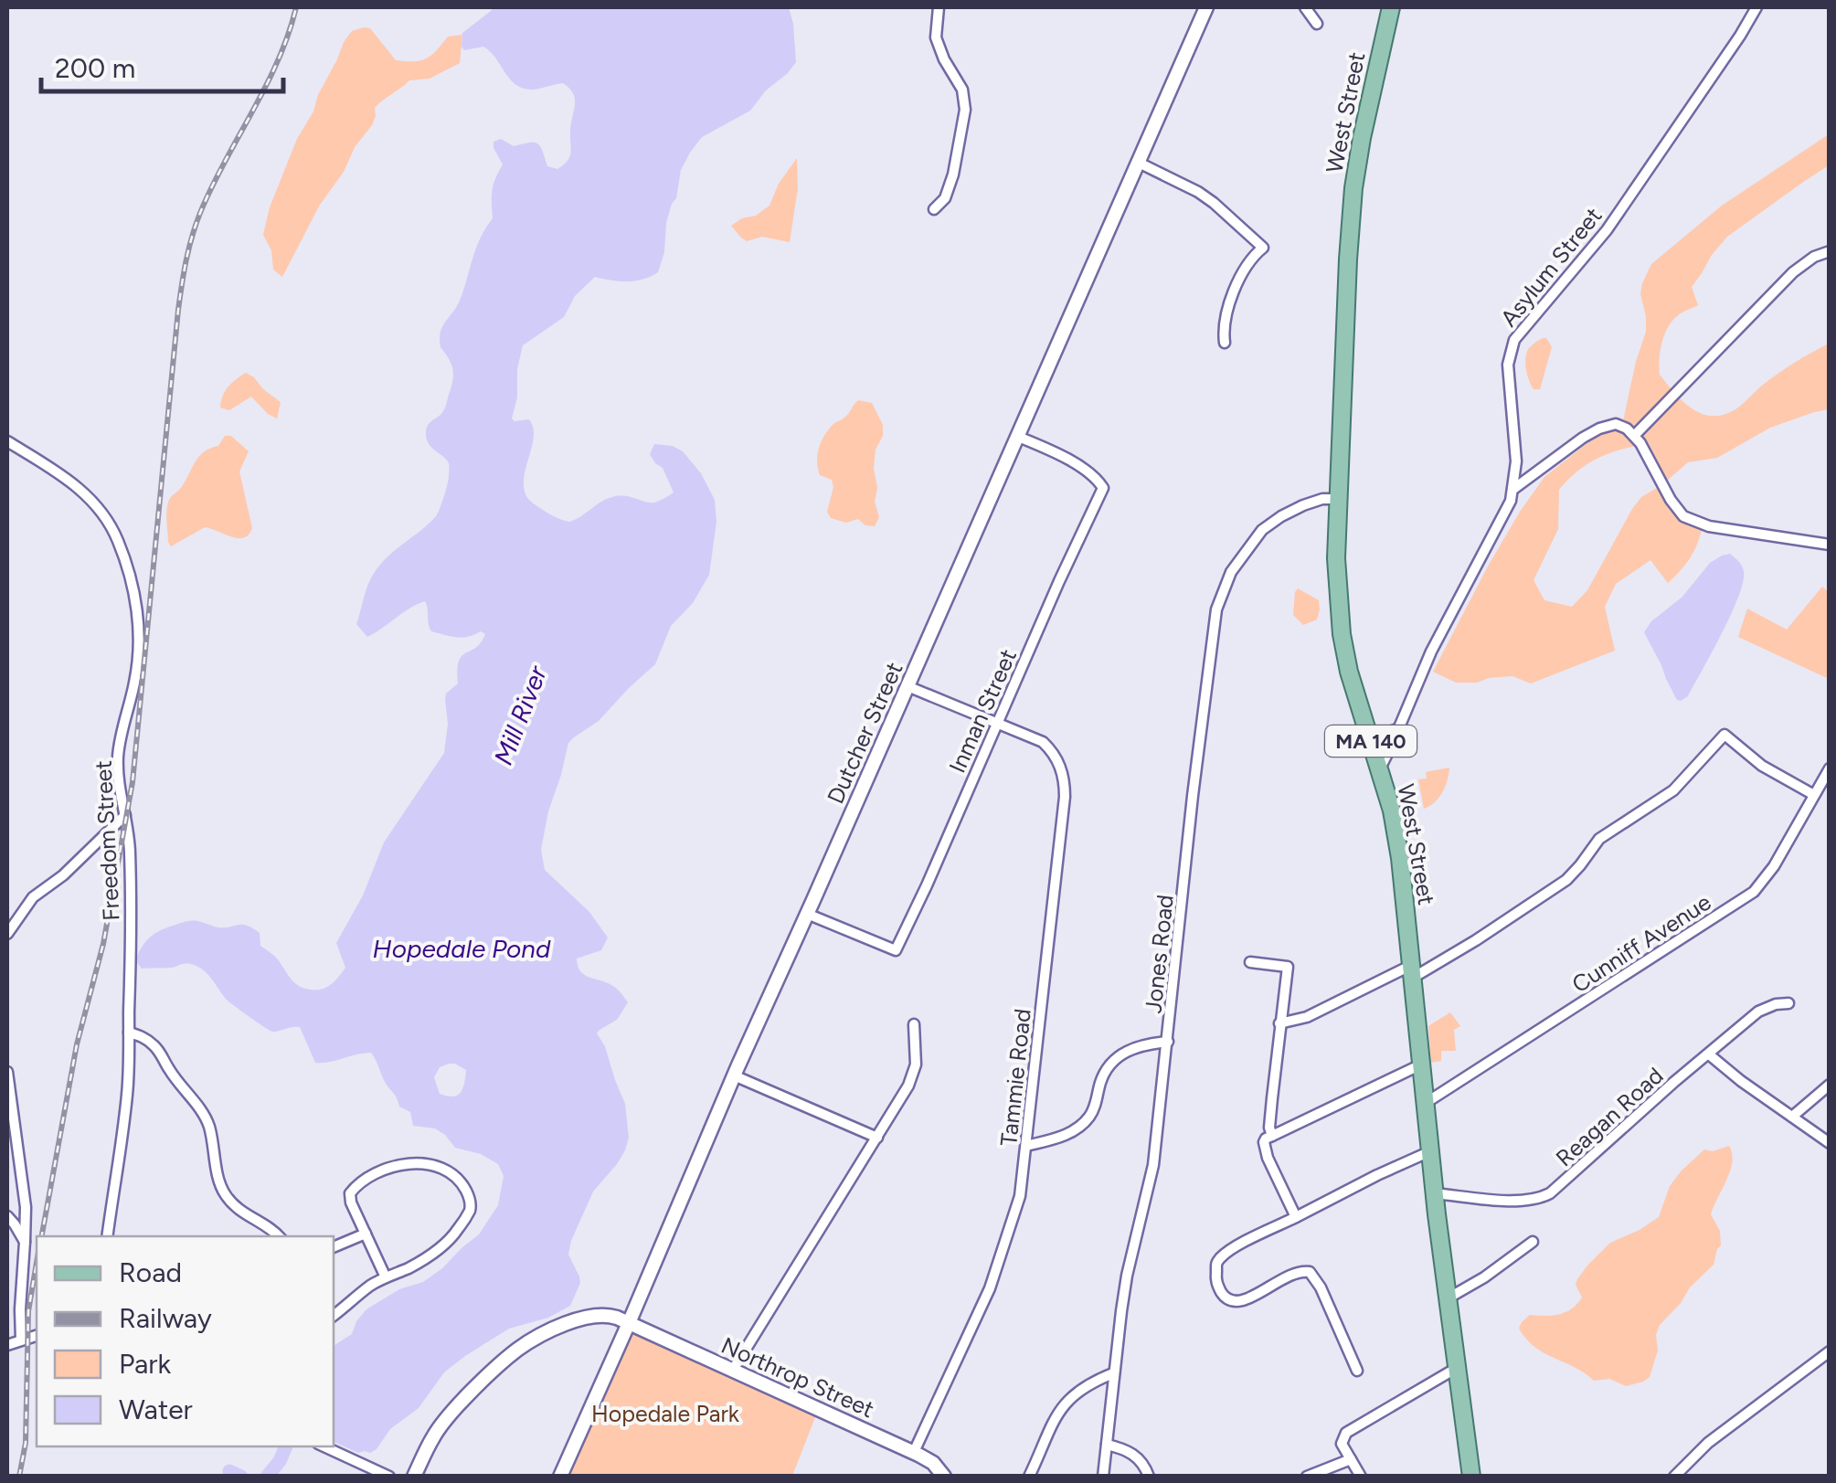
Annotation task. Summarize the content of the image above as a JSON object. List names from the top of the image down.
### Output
{
  "streets": {
    "main road": ["West Street", "MA 140"],
    "street": [
      "Asylum Street",
      "Inman Street",
      "Dutcher Street",
      "Freedom Street",
      "Cunniff Avenue",
      "Jones Road",
      "Tammie Road",
      "Reagan Road",
      "Northrop Street"
    ]
  },
  "crossings": [
    ["West Street", "Asylum Street"],
    ["West Street", "Cunniff Avenue"],
    ["West Street", "Jones Road"],
    ["West Street", "Reagan Road"],
    ["Inman Street", "Dutcher Street"],
    ["Inman Street", "Tammie Road"],
    ["Dutcher Street", "Tammie Road"],
    ["Dutcher Street", "Northrop Street"],
    ["Tammie Road", "Northrop Street"]
  ],
  "water": ["Mill River", "Hopedale Pond"],
  "parks": ["Hopedale Park"],
  "legend": [
    "Road",
    "Railway",
    "Park",
    "Water"
  ],
  "scale_bar": "200 m"
}
